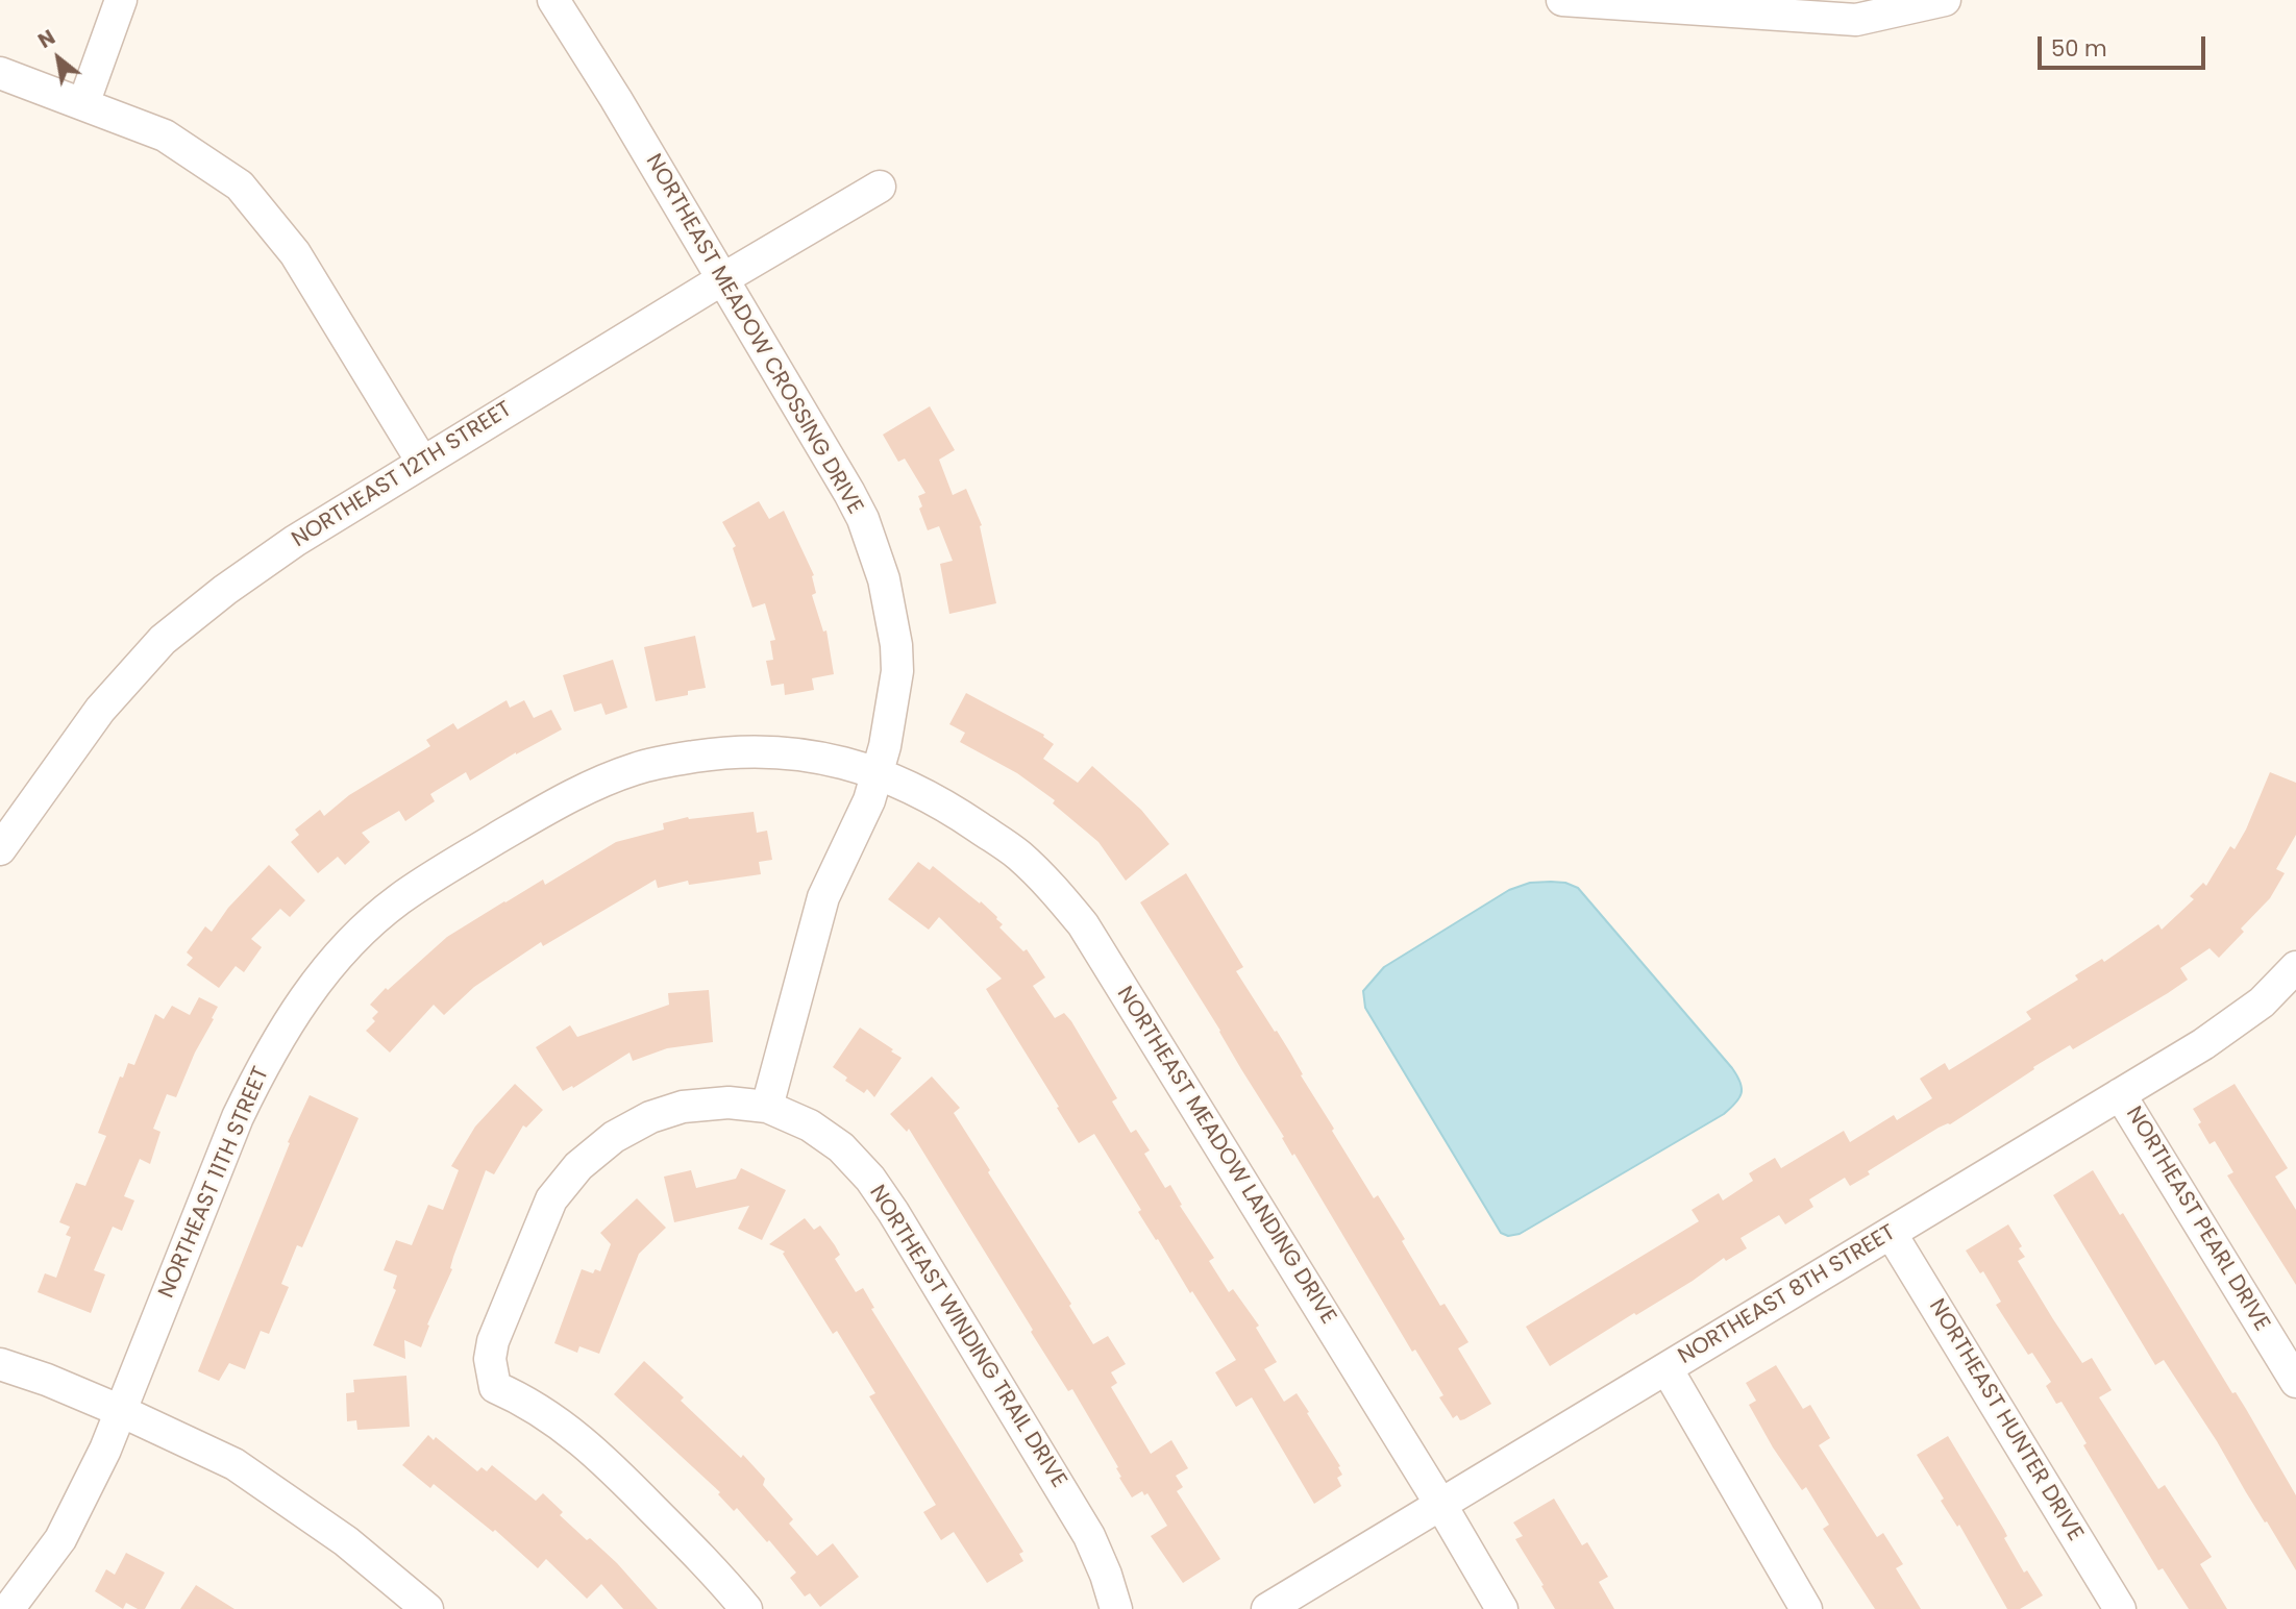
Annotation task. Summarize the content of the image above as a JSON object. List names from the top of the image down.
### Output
{
  "streets": {
    "street": [
      "NORTHEAST MEADOW CROSSING DRIVE",
      "NORTHEAST 12TH STREET",
      "NORTHEAST MEADOW LANDING DRIVE",
      "NORTHEAST 11TH STREET",
      "NORTHEAST PEARL DRIVE",
      "NORTHEAST 8TH STREET",
      "NORTHEAST WINDING TRAIL DRIVE",
      "NORTHEAST HUNTER DRIVE"
    ]
  },
  "crossings": [
    ["NORTHEAST MEADOW CROSSING DRIVE", "NORTHEAST 12TH STREET"],
    ["NORTHEAST MEADOW CROSSING DRIVE", "NORTHEAST MEADOW LANDING DRIVE"],
    ["NORTHEAST MEADOW CROSSING DRIVE", "NORTHEAST 11TH STREET"],
    ["NORTHEAST MEADOW CROSSING DRIVE", "NORTHEAST WINDING TRAIL DRIVE"],
    ["NORTHEAST MEADOW LANDING DRIVE", "NORTHEAST 11TH STREET"],
    ["NORTHEAST MEADOW LANDING DRIVE", "NORTHEAST 8TH STREET"],
    ["NORTHEAST PEARL DRIVE", "NORTHEAST 8TH STREET"],
    ["NORTHEAST 8TH STREET", "NORTHEAST HUNTER DRIVE"]
  ],
  "scale_bar": "50 m",
  "north": "top left"
}
